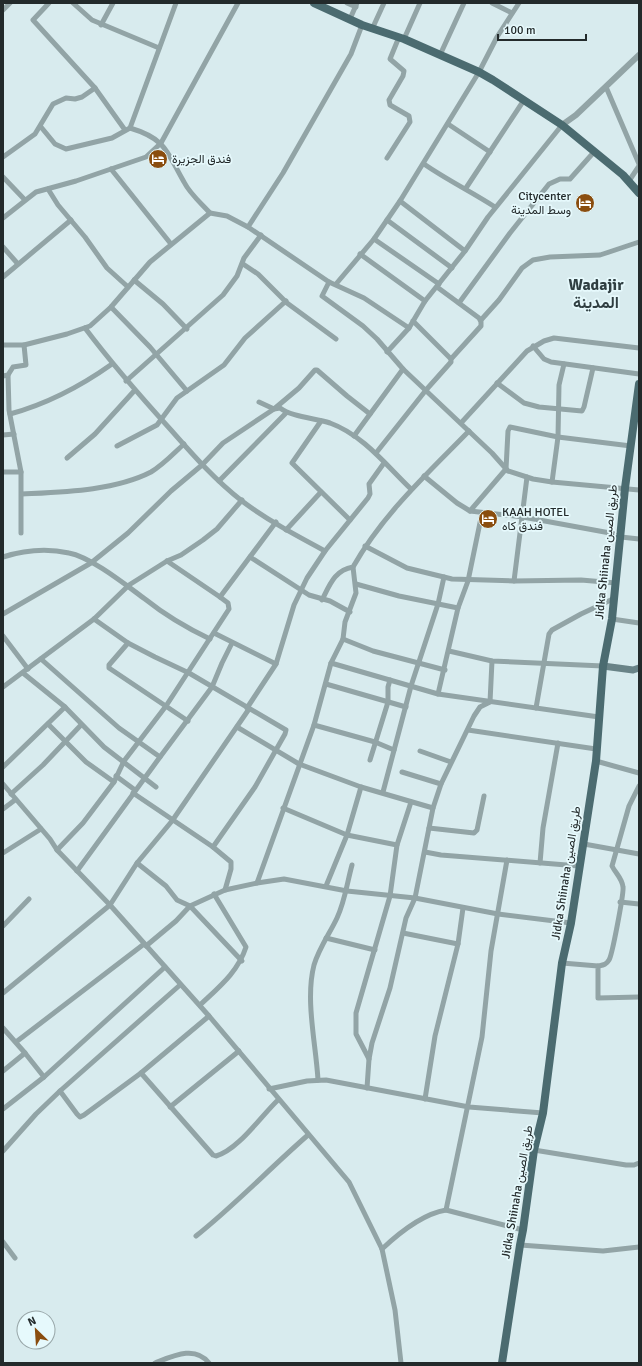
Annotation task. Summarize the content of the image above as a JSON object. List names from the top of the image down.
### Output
{
  "streets": {
    "main road": ["Jidka Shiinaha طريق الصين"]
  },
  "districts": ["Wadajir المدينة"],
  "places": {
    "hotel": ["فندق الجزيرة", "Citycenter وسط المدينة", "KAAH HOTEL فندق كاه"]
  },
  "scale_bar": "100 m",
  "north": "top left"
}
